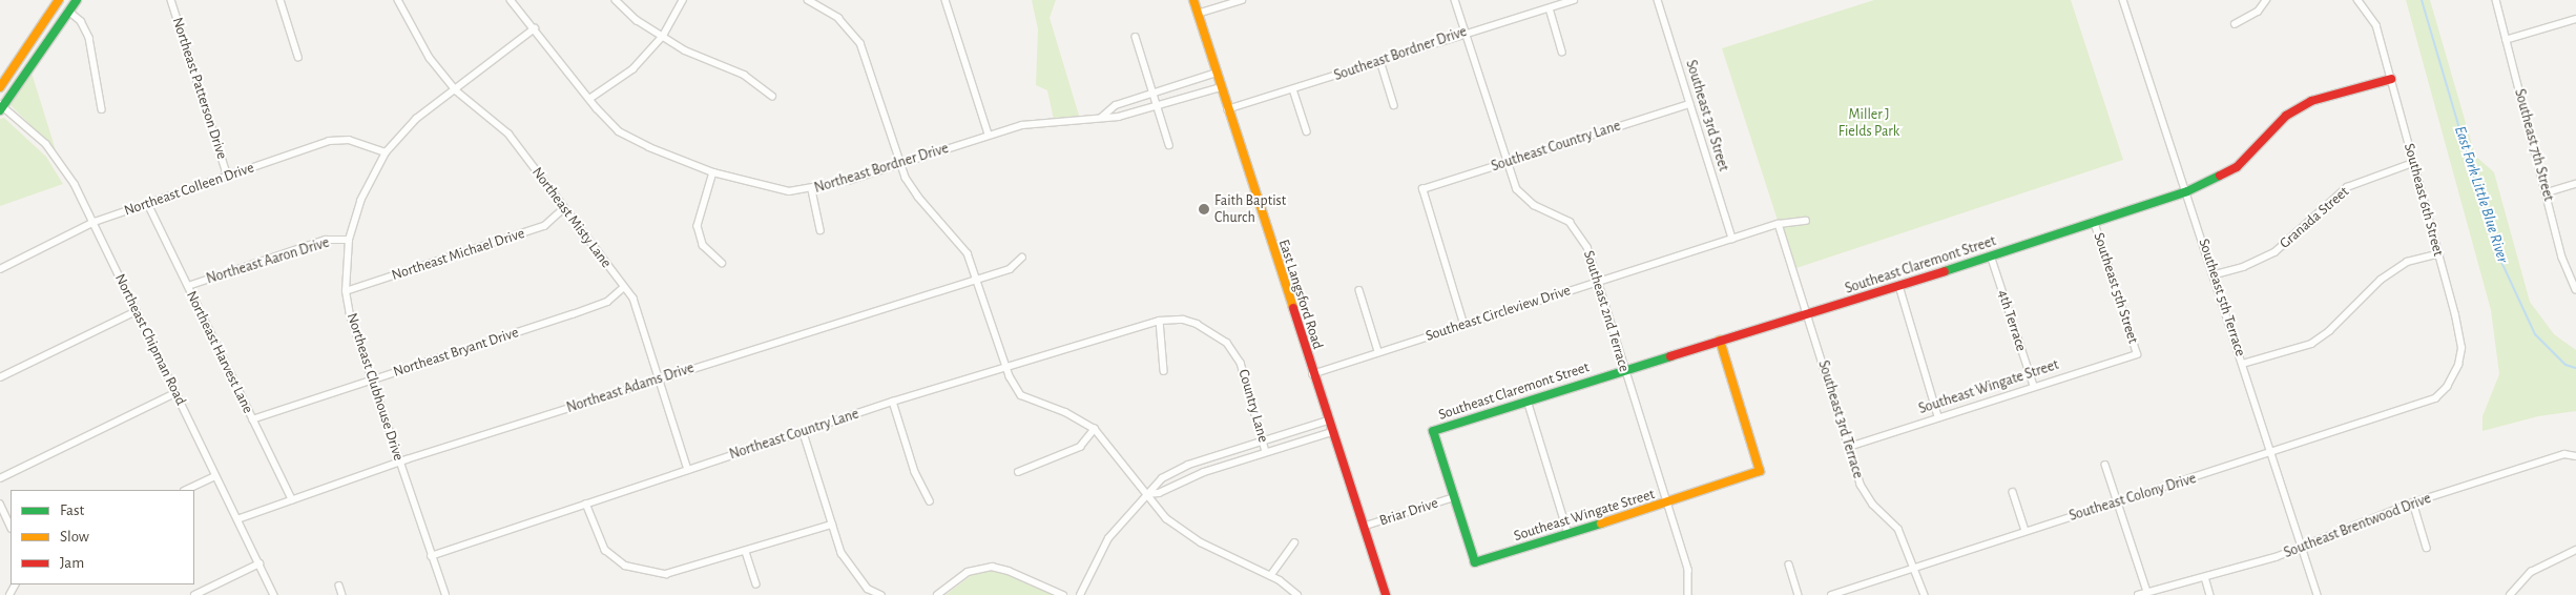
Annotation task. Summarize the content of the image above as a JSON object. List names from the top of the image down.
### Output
{
  "streets": {
    "street": [
      "Southeast Bordner Drive",
      "Northeast Patterson Drive",
      "Southeast 3rd Street",
      "Southeast 7th Street",
      "Southeast Country Lane",
      "Northeast Bordner Drive",
      "Northeast Colleen Drive",
      "Southeast 6th Street",
      "Northeast Misty Lane",
      "Granada Street",
      "Northeast Michael Drive",
      "Northeast Aaron Drive",
      "Southeast Claremont Street",
      "Southeast 5th Street",
      "East Langsford Road",
      "Southeast 5th Terrace",
      "Southeast 2nd Terrace",
      "Southeast Circleview Drive",
      "4th Terrace",
      "Northeast Chipman Road",
      "Northeast Harvest Lane",
      "Northeast Bryant Drive",
      "Northeast Clubhouse Drive",
      "Southeast Wingate Street",
      "Northeast Adams Drive",
      "Country Lane",
      "Southeast 3rd Terrace",
      "Northeast Country Lane",
      "Southeast Colony Drive",
      "Briar Drive",
      "Southeast Brentwood Drive"
    ]
  },
  "crossings": [
    ["Southeast Bordner Drive", "East Langsford Road"],
    ["Southeast Bordner Drive", "Southeast 2nd Terrace"],
    ["Northeast Patterson Drive", "Northeast Colleen Drive"],
    ["Southeast 3rd Street", "Southeast Country Lane"],
    ["Southeast 3rd Street", "Southeast Circleview Drive"],
    ["Southeast Country Lane", "Southeast 2nd Terrace"],
    ["Southeast Country Lane", "Southeast Circleview Drive"],
    ["Northeast Bordner Drive", "East Langsford Road"],
    ["Northeast Bordner Drive", "Northeast Clubhouse Drive"],
    ["Northeast Colleen Drive", "Northeast Chipman Road"],
    ["Northeast Colleen Drive", "Northeast Harvest Lane"],
    ["Northeast Colleen Drive", "Northeast Clubhouse Drive"],
    ["Southeast 6th Street", "Granada Street"],
    ["Southeast 6th Street", "Southeast Claremont Street"],
    ["Southeast 6th Street", "Southeast Colony Drive"],
    ["Northeast Misty Lane", "Northeast Michael Drive"],
    ["Northeast Misty Lane", "Northeast Bryant Drive"],
    ["Northeast Misty Lane", "Northeast Clubhouse Drive"],
    ["Northeast Misty Lane", "Northeast Adams Drive"],
    ["Northeast Misty Lane", "Northeast Country Lane"],
    ["Granada Street", "Southeast 5th Terrace"],
    ["Northeast Michael Drive", "Northeast Clubhouse Drive"],
    ["Northeast Aaron Drive", "Northeast Harvest Lane"],
    ["Northeast Aaron Drive", "Northeast Clubhouse Drive"],
    ["Southeast Claremont Street", "Southeast 5th Street"],
    ["Southeast Claremont Street", "Southeast 5th Terrace"],
    ["Southeast Claremont Street", "Southeast 2nd Terrace"],
    ["Southeast Claremont Street", "4th Terrace"],
    ["Southeast Claremont Street", "Southeast Wingate Street"],
    ["Southeast Claremont Street", "Southeast 3rd Terrace"],
    ["Southeast Claremont Street", "Briar Drive"],
    ["Southeast 5th Street", "Southeast Wingate Street"],
    ["East Langsford Road", "Southeast Circleview Drive"],
    ["East Langsford Road", "Briar Drive"],
    ["Southeast 5th Terrace", "Southeast Colony Drive"],
    ["Southeast 5th Terrace", "Southeast Brentwood Drive"],
    ["Southeast 2nd Terrace", "Southeast Circleview Drive"],
    ["Southeast 2nd Terrace", "Southeast Wingate Street"],
    ["Southeast Circleview Drive", "Southeast 3rd Terrace"],
    ["4th Terrace", "Southeast Wingate Street"],
    ["Northeast Chipman Road", "Northeast Adams Drive"],
    ["Northeast Harvest Lane", "Northeast Bryant Drive"],
    ["Northeast Harvest Lane", "Northeast Adams Drive"],
    ["Northeast Bryant Drive", "Northeast Clubhouse Drive"],
    ["Northeast Clubhouse Drive", "Northeast Adams Drive"],
    ["Northeast Clubhouse Drive", "Northeast Country Lane"],
    ["Southeast Wingate Street", "Southeast 3rd Terrace"],
    ["Southeast Wingate Street", "Briar Drive"],
    ["Country Lane", "Northeast Country Lane"],
    ["Southeast 3rd Terrace", "Southeast Colony Drive"]
  ],
  "water": ["East Fork Little Blue River"],
  "parks": ["Miller J Fields Park"],
  "places": ["Faith Baptist Church"],
  "legend": ["Fast", "Slow", "Jam"]
}
